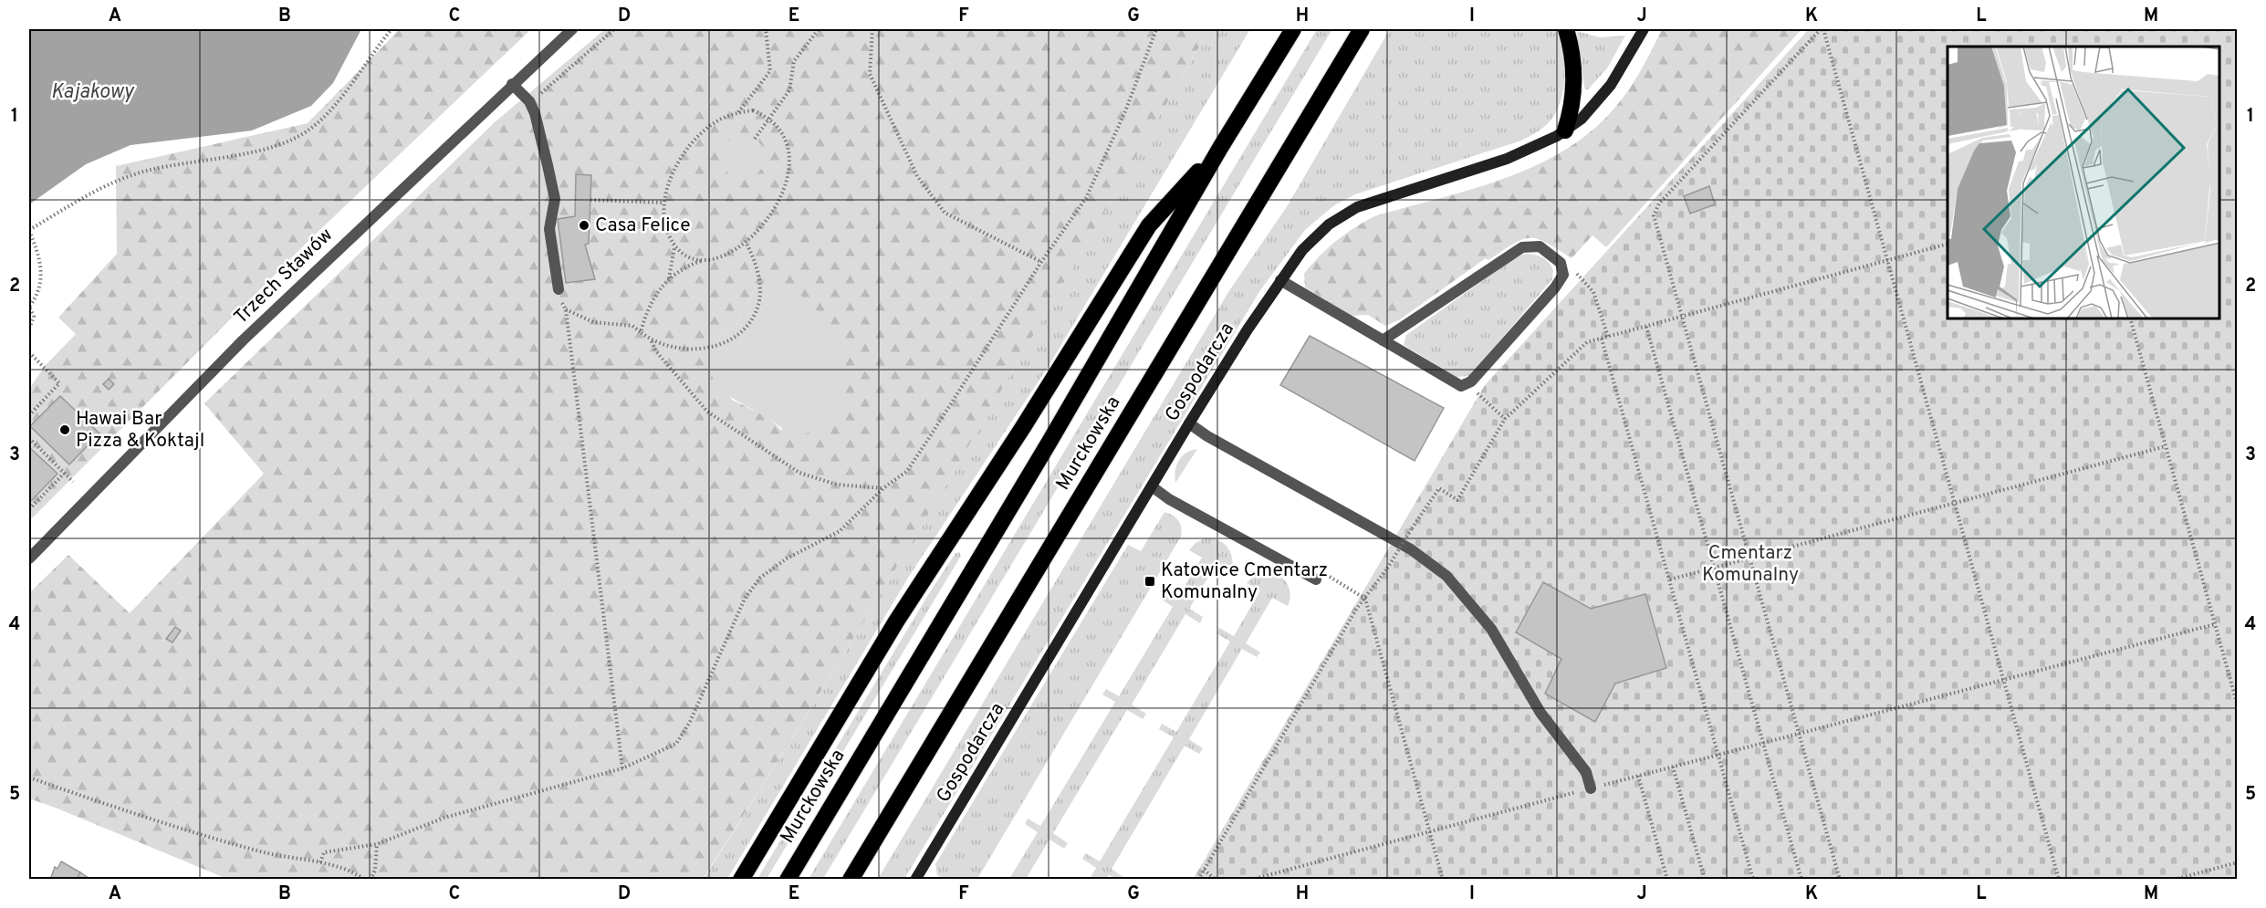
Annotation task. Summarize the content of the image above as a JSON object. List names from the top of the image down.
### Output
{
  "streets": {
    "highway": ["Murckowska"],
    "street": ["Trzech Stawów", "Gospodarcza"]
  },
  "water": ["Kajakowy"],
  "parks": ["Cmentarz Komunalny"],
  "places": {
    "other": ["Casa Felice", "Hawai Bar Pizza & Koktajl"],
    "transit": ["Katowice Cmentarz Komunalny"]
  },
  "grid": {
    "columns": [
      "A",
      "B",
      "C",
      "D",
      "E",
      "F",
      "G",
      "H",
      "I",
      "J",
      "K",
      "L",
      "M"
    ],
    "rows": [
      "1",
      "2",
      "3",
      "4",
      "5"
    ]
  }
}
